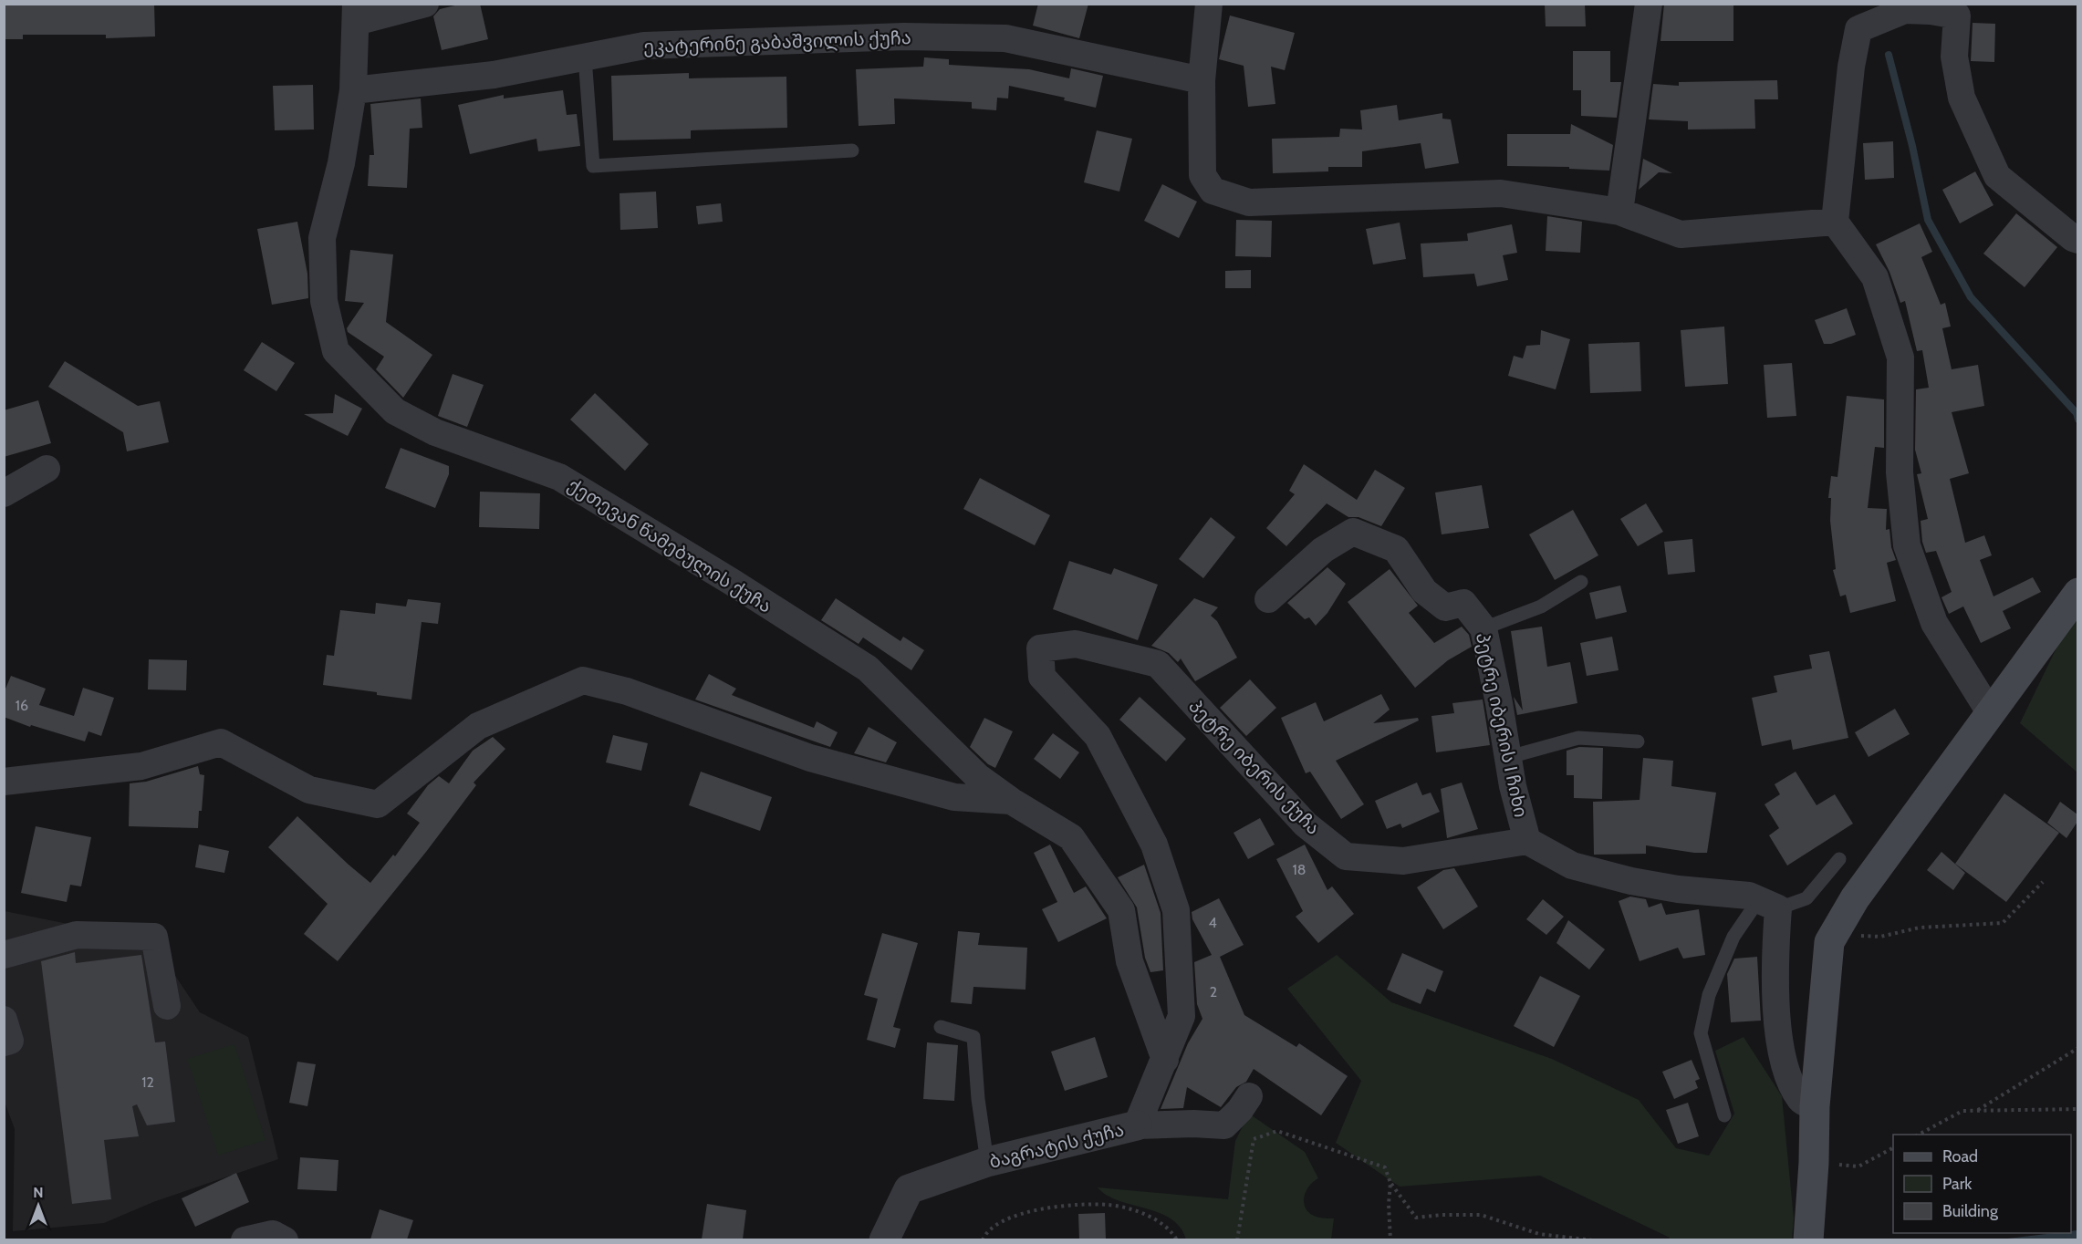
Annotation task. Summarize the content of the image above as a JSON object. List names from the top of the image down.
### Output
{
  "streets": {
    "street": [
      "ეკატერინე გაბაშვილის ქუჩა",
      "ქეთევან წამებულის ქუჩა",
      "პეტრე იბერის I ჩიხი",
      "პეტრე იბერის ქუჩა",
      "ბაგრატის ქუჩა"
    ]
  },
  "crossings": [
    ["ეკატერინე გაბაშვილის ქუჩა", "ქეთევან წამებულის ქუჩა"],
    ["ქეთევან წამებულის ქუჩა", "პეტრე იბერის ქუჩა"],
    ["პეტრე იბერის I ჩიხი", "პეტრე იბერის ქუჩა"],
    ["პეტრე იბერის ქუჩა", "ბაგრატის ქუჩა"]
  ],
  "house_numbers": [
    "16",
    "18",
    "4",
    "2",
    "12"
  ],
  "legend": ["Road", "Park", "Building"],
  "north": "top"
}
